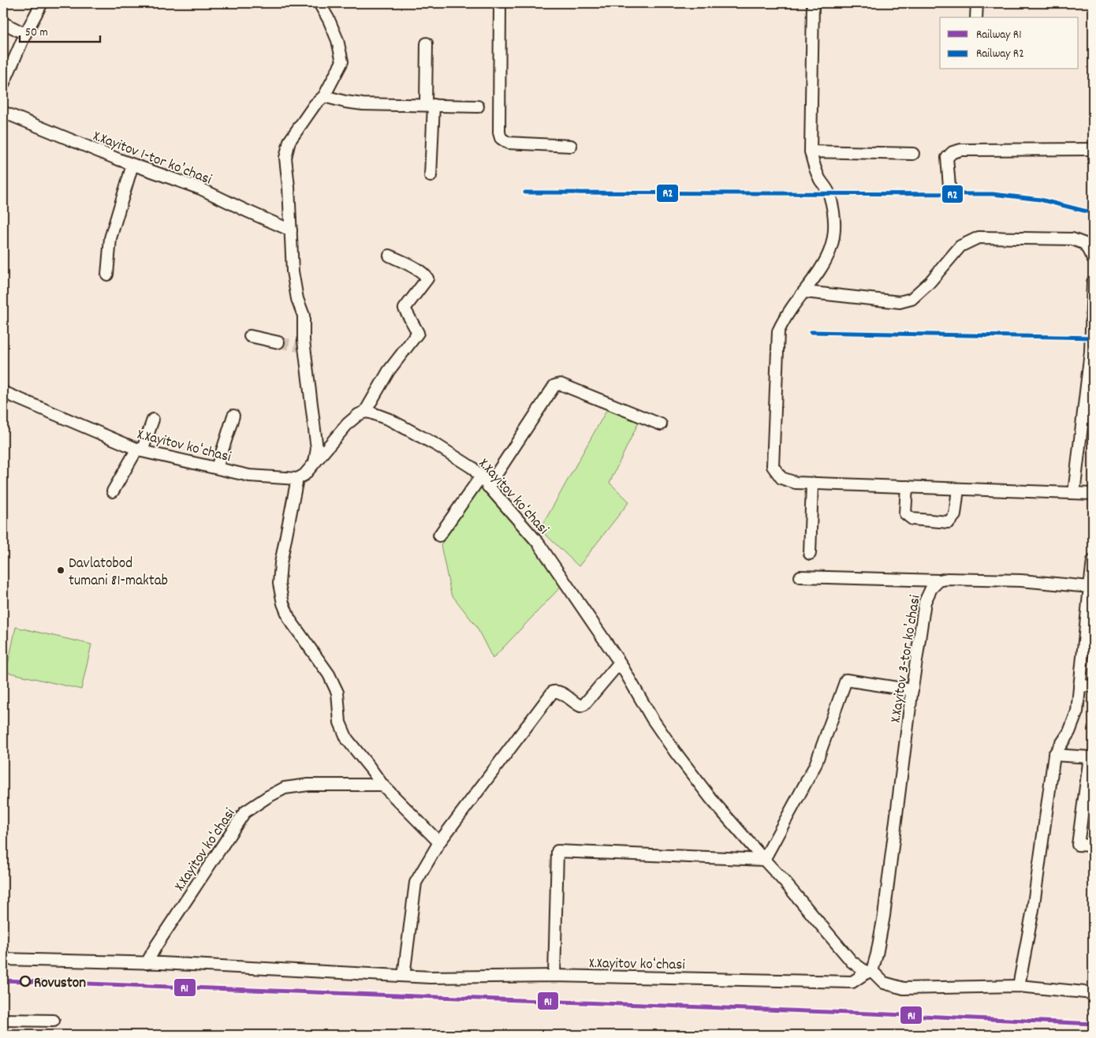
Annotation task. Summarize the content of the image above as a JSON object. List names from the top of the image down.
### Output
{
  "streets": {
    "street": ["X.Xayitov 1-tor koʼchasi", "X.Xayitov koʻchasi", "X.Xayitov 3-tor koʼchasi"]
  },
  "crossings": [
    ["X.Xayitov koʻchasi", "X.Xayitov 3-tor koʼchasi"]
  ],
  "places": ["Davlatobod tumani 81-maktab", "Rovuston"],
  "lines": ["rail line R2", "rail line R1"],
  "legend": ["Railway R1", "Railway R2"],
  "scale_bar": "50 m"
}
